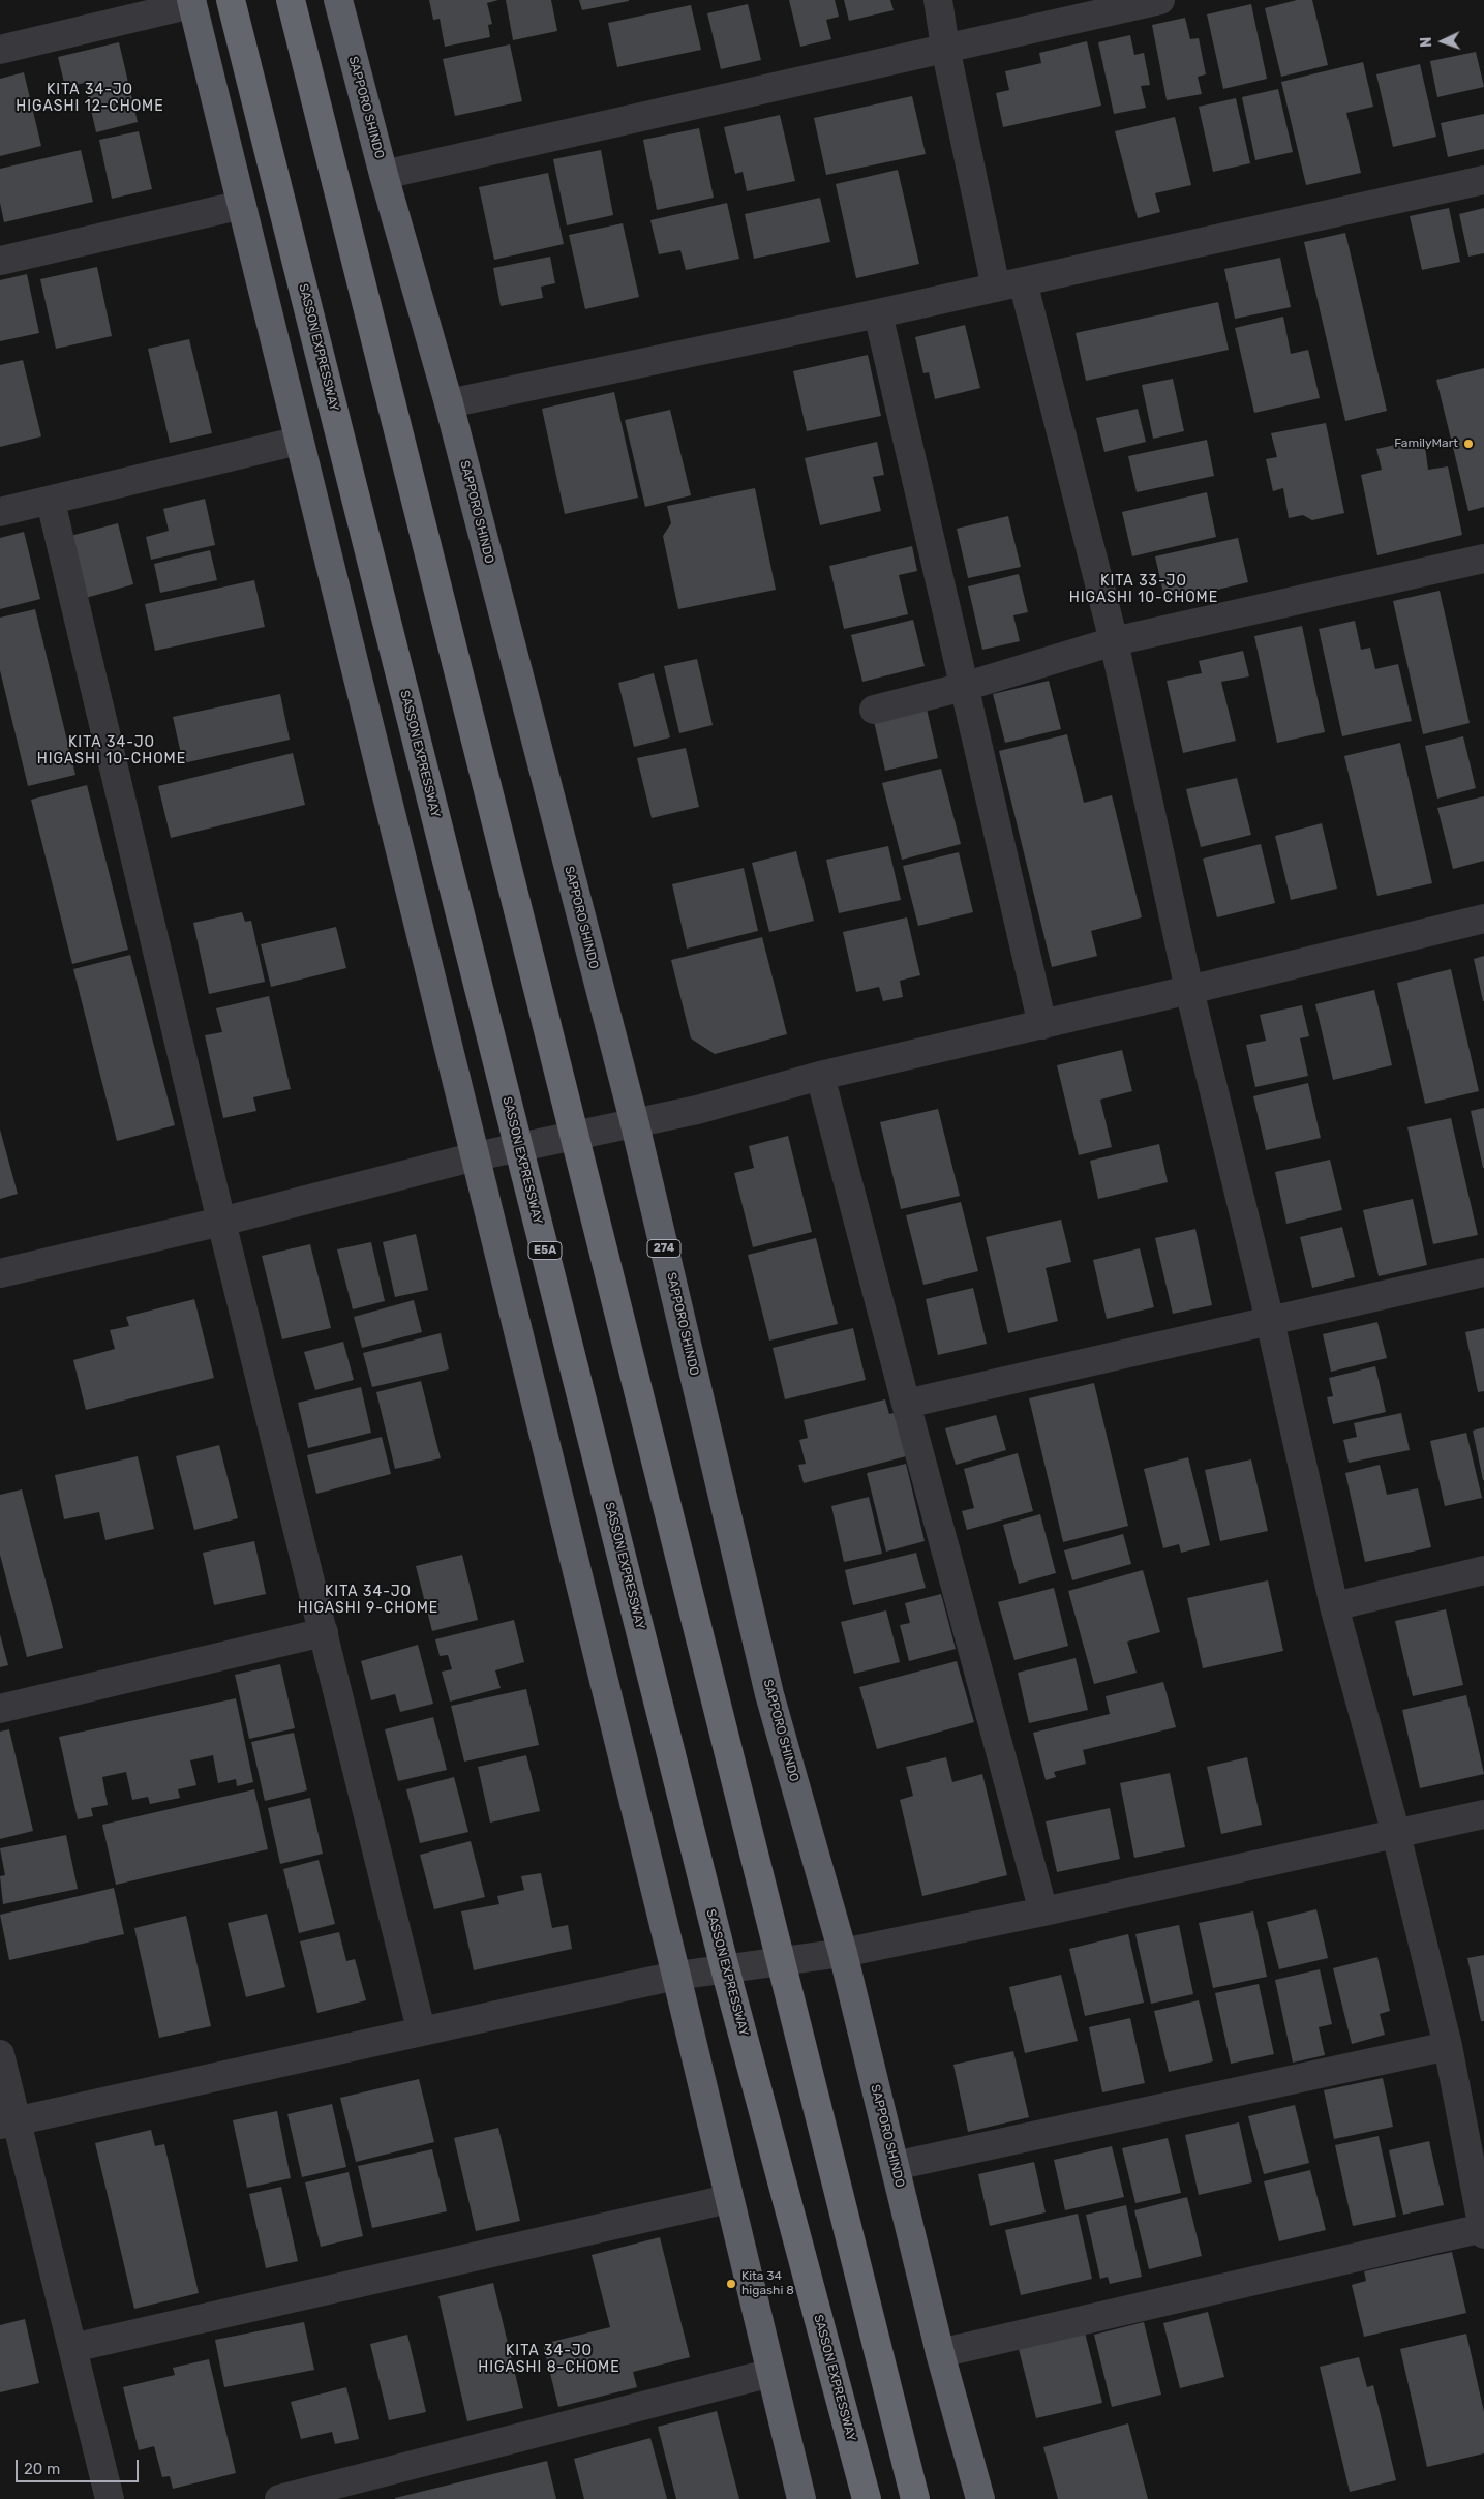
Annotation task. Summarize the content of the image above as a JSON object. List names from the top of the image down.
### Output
{
  "streets": {
    "highway": [
      "SAPPORO SHINDO",
      "SASSON EXPRESSWAY",
      "274",
      "E5A"
    ]
  },
  "districts": [
    "KITA 34-JO HIGASHI 12-CHOME",
    "KITA 33-JO HIGASHI 10-CHOME",
    "KITA 34-JO HIGASHI 10-CHOME",
    "KITA 34-JO HIGASHI 9-CHOME",
    "KITA 34-JO HIGASHI 8-CHOME"
  ],
  "places": ["FamilyMart", "Kita 34 higashi 8"],
  "scale_bar": "20 m",
  "north": "left"
}
